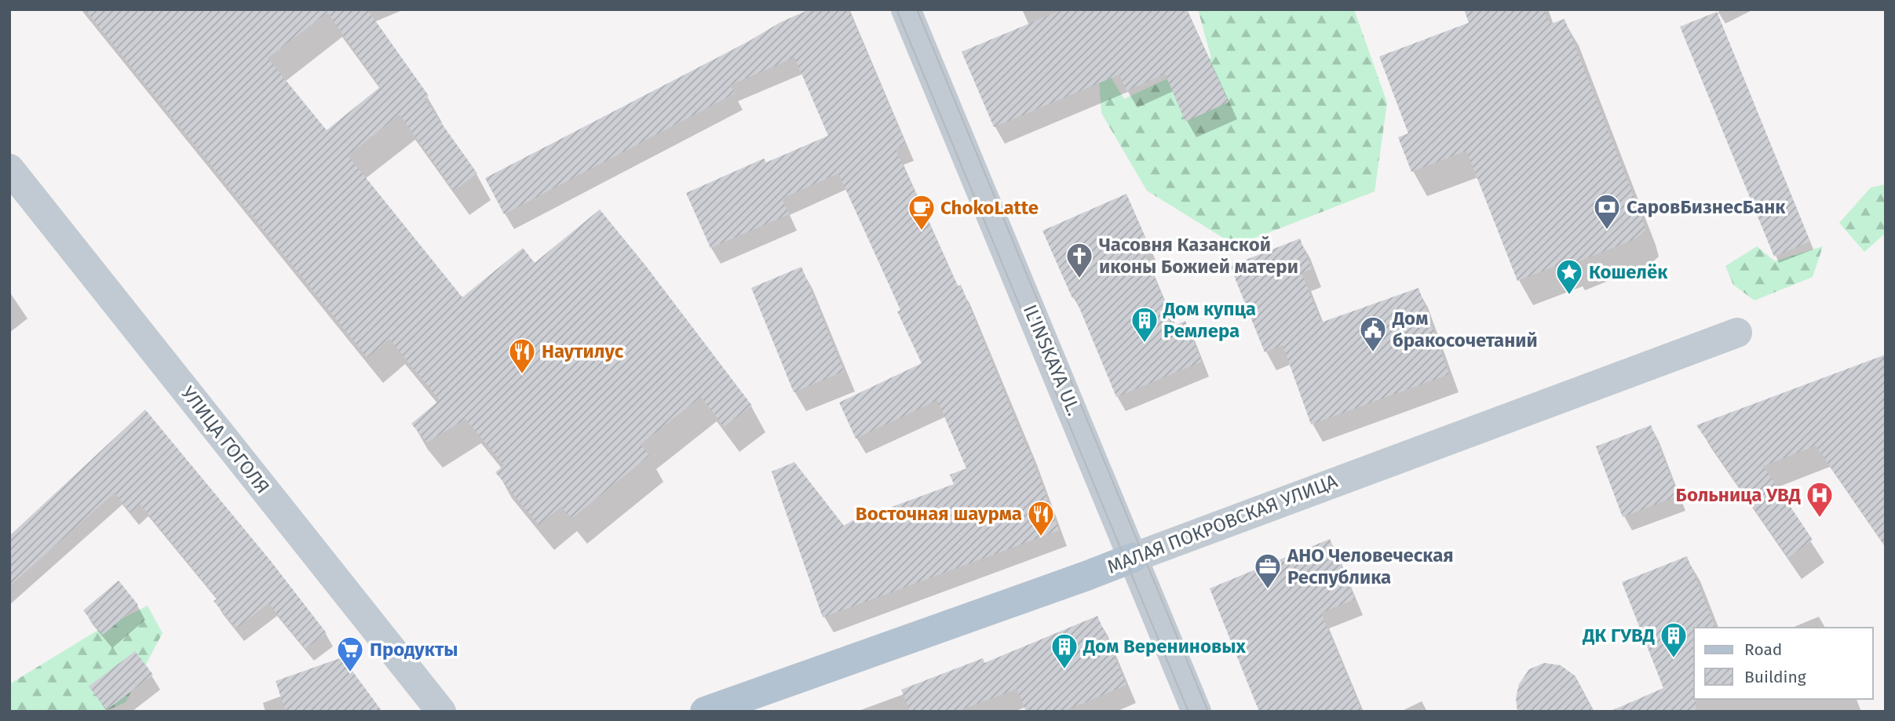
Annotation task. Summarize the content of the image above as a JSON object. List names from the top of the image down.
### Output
{
  "streets": {
    "main road": ["МАЛАЯ ПОКРОВСКАЯ УЛИЦА"],
    "street": ["IL'INSKAYA UL.", "УЛИЦА ГОГОЛЯ"]
  },
  "crossings": [
    ["IL'INSKAYA UL.", "МАЛАЯ ПОКРОВСКАЯ УЛИЦА"]
  ],
  "places": {
    "bank": ["СаровБизнесБанк"],
    "cafe": ["ChokoLatte"],
    "church": ["Часовня Казанской иконы Божией матери"],
    "place": ["Кошелёк"],
    "building": ["Дом купца Ремлера", "ДК ГУВД", "Дом Верениновых"],
    "public building": ["Дом бракосочетаний"],
    "restaurant": ["Наутилус", "Восточная шаурма"],
    "hospital": ["Больница УВД"],
    "office": ["АНО Человеческая Республика"],
    "supermarket": ["Продукты"]
  },
  "legend": ["Road", "Building"]
}
